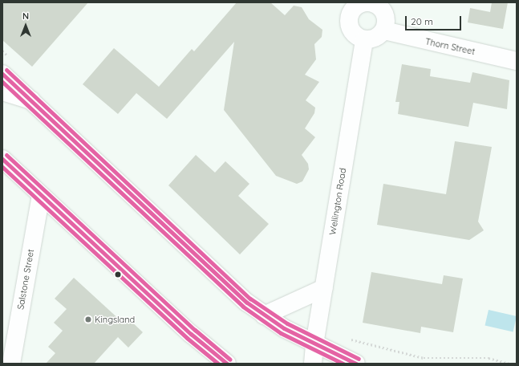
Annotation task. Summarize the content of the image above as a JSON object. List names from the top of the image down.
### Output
{
  "streets": {
    "main road": ["Thorn Street", "Wellington Road", "Salstone Street"]
  },
  "crossings": [
    ["Thorn Street", "Wellington Road"]
  ],
  "places": ["Kingsland"],
  "scale_bar": "20 m",
  "north": "top"
}
